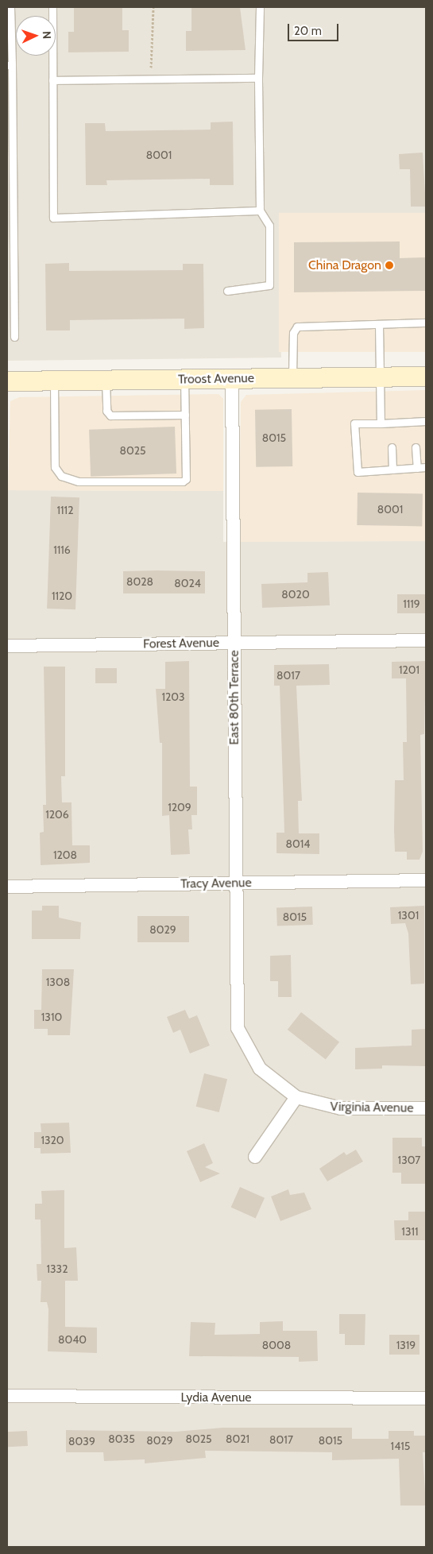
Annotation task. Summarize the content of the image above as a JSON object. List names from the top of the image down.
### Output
{
  "streets": {
    "main road": ["Troost Avenue"],
    "street": [
      "Forest Avenue",
      "East 80th Terrace",
      "Tracy Avenue",
      "Virginia Avenue",
      "Lydia Avenue"
    ]
  },
  "crossings": [
    ["Troost Avenue", "East 80th Terrace"],
    ["Forest Avenue", "East 80th Terrace"],
    ["East 80th Terrace", "Tracy Avenue"],
    ["East 80th Terrace", "Virginia Avenue"]
  ],
  "places": ["China Dragon"],
  "house_numbers": [
    "8001",
    "8015",
    "8025",
    "8001",
    "1112",
    "1116",
    "8028",
    "8024",
    "8020",
    "1120",
    "1119",
    "1201",
    "8017",
    "1203",
    "1209",
    "1206",
    "8014",
    "1208",
    "1301",
    "8015",
    "8029",
    "1308",
    "1310",
    "1320",
    "1307",
    "1311",
    "1332",
    "8040",
    "8008",
    "1319",
    "8035",
    "8025",
    "8021",
    "8017",
    "8029",
    "8015",
    "8039",
    "1415"
  ],
  "scale_bar": "20 m",
  "north": "right"
}
